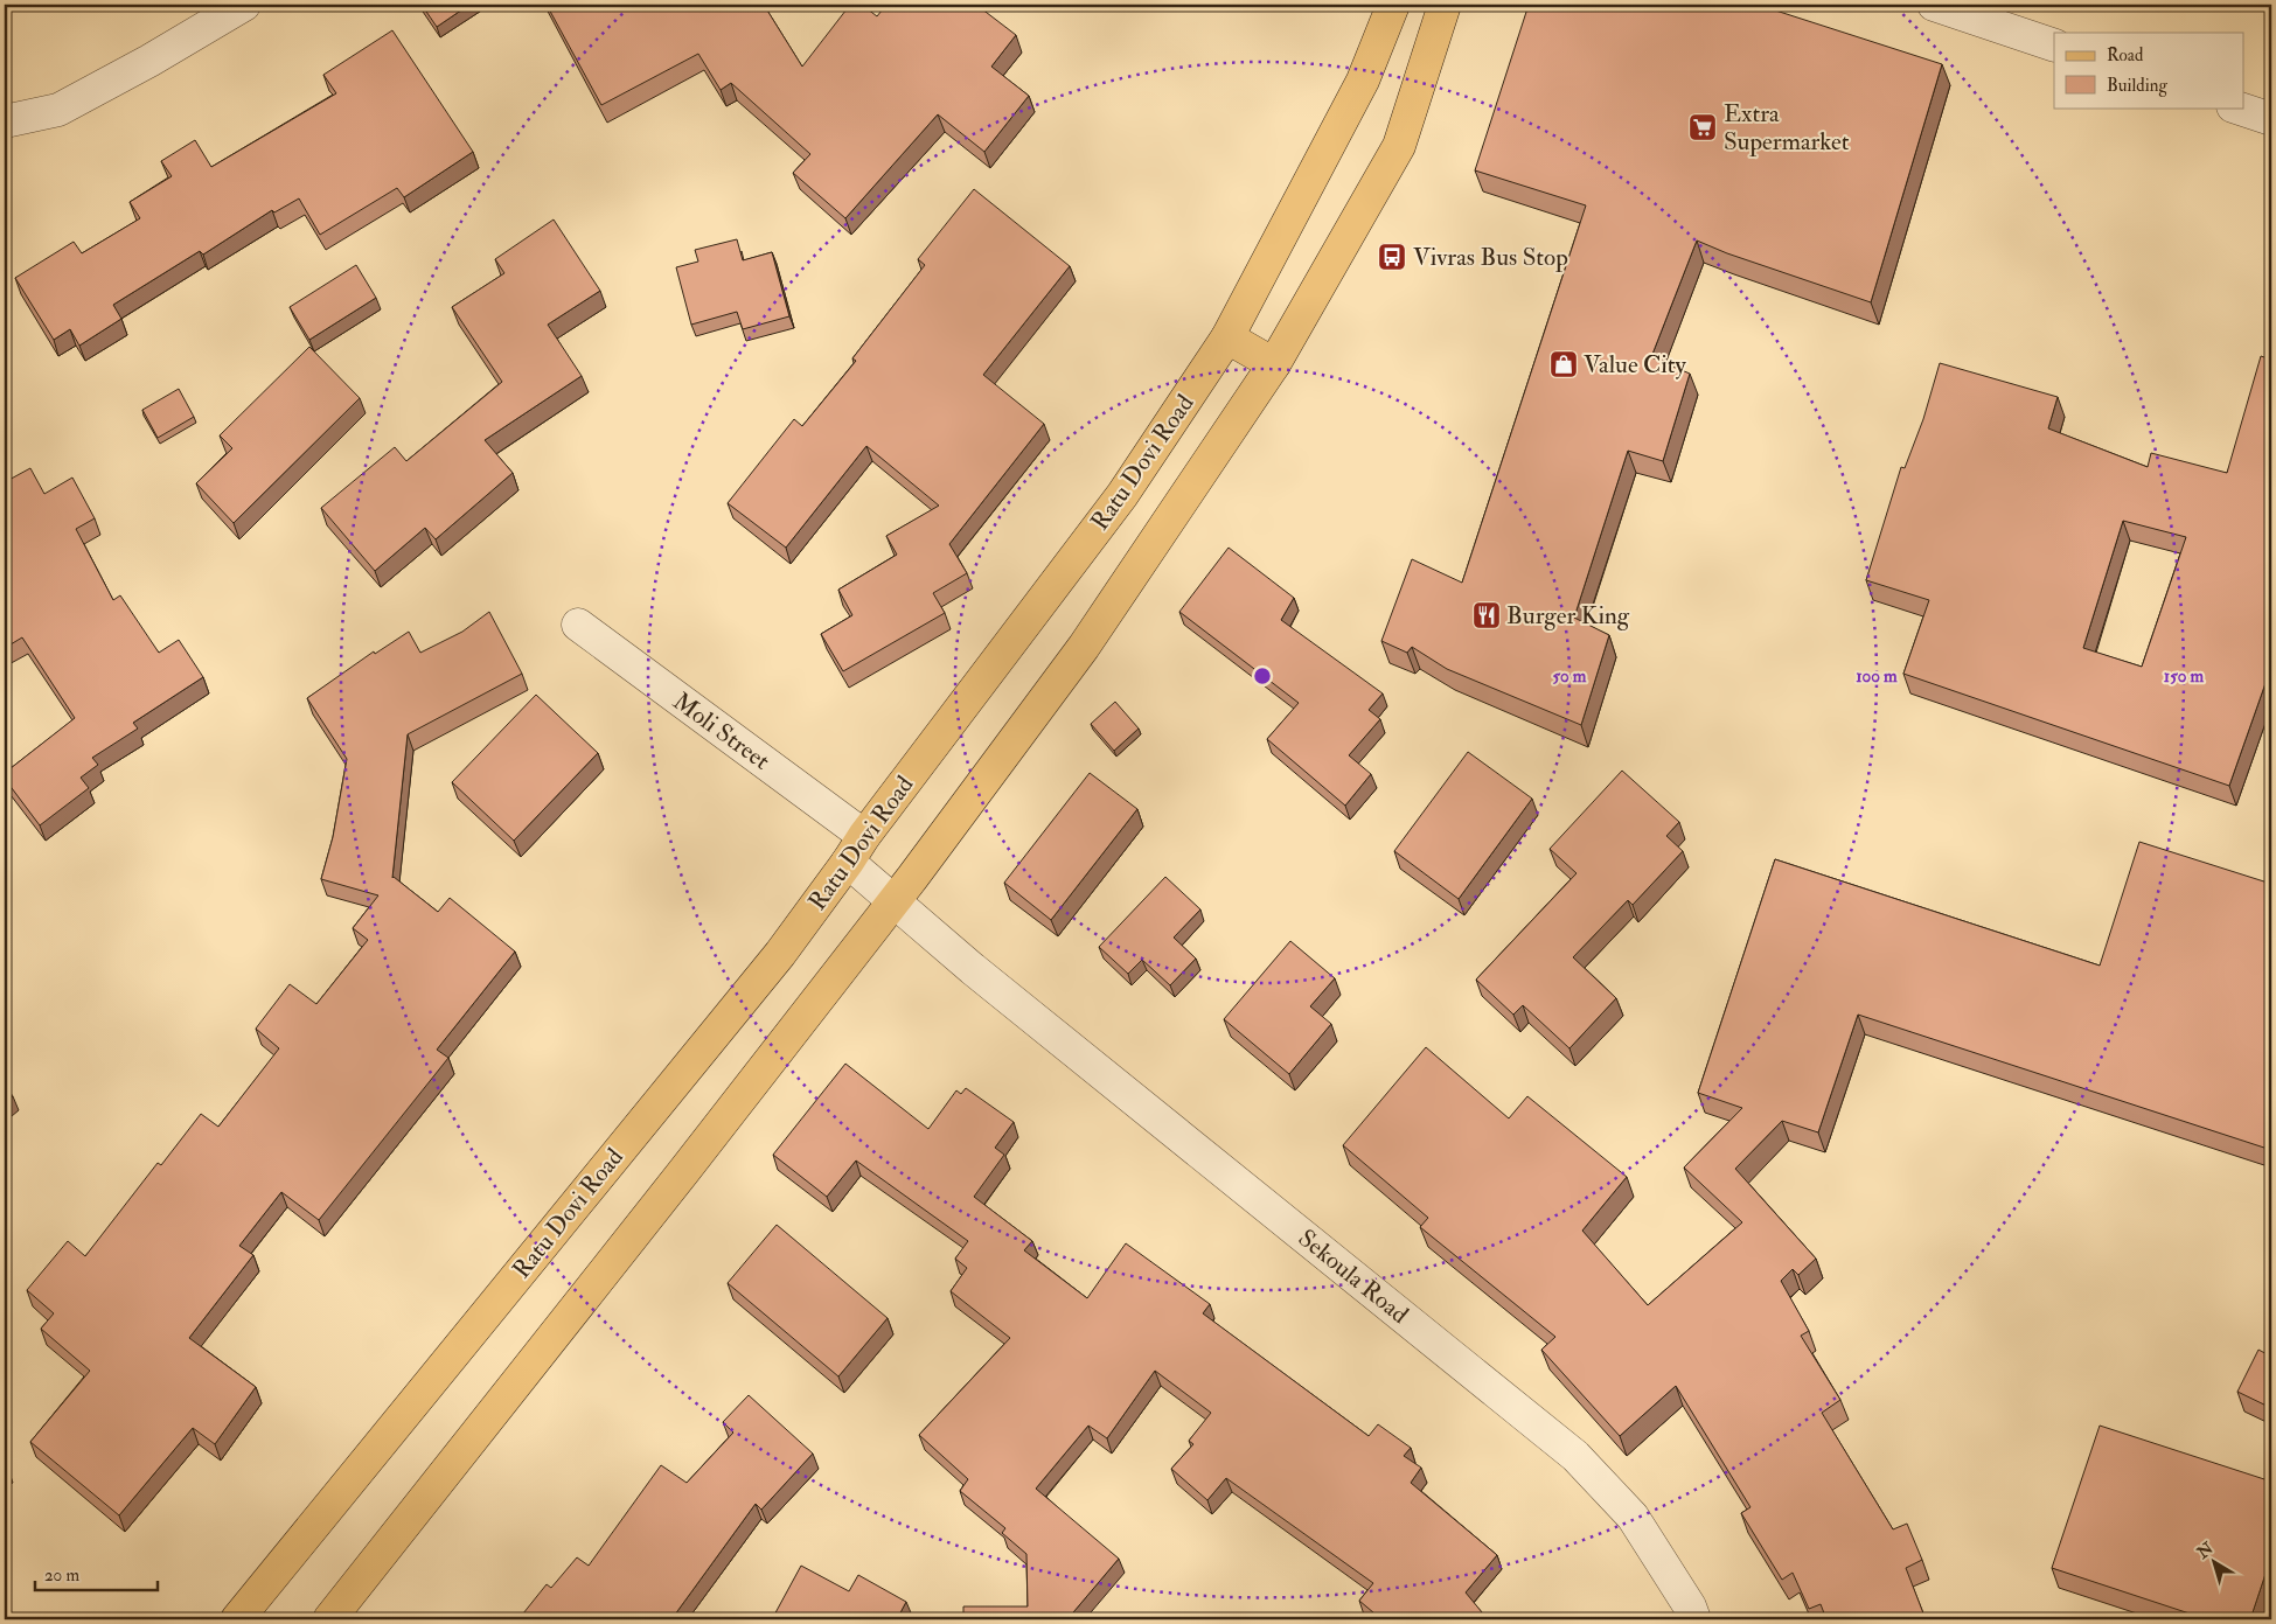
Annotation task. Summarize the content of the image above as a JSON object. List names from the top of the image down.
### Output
{
  "streets": {
    "main road": ["Ratu Dovi Road"],
    "street": ["Moli Street", "Sekoula Road"]
  },
  "crossings": [
    ["Ratu Dovi Road", "Moli Street"],
    ["Moli Street", "Sekoula Road"]
  ],
  "places": {
    "supermarket": ["Extra Supermarket"],
    "bus stop": ["Vivras Bus Stop"],
    "shop": ["Value City"],
    "restaurant": ["Burger King"]
  },
  "legend": ["Road", "Building"],
  "scale_bar": "20 m",
  "north": "top left",
  "rings": ["50 m", "100 m", "150 m"]
}
